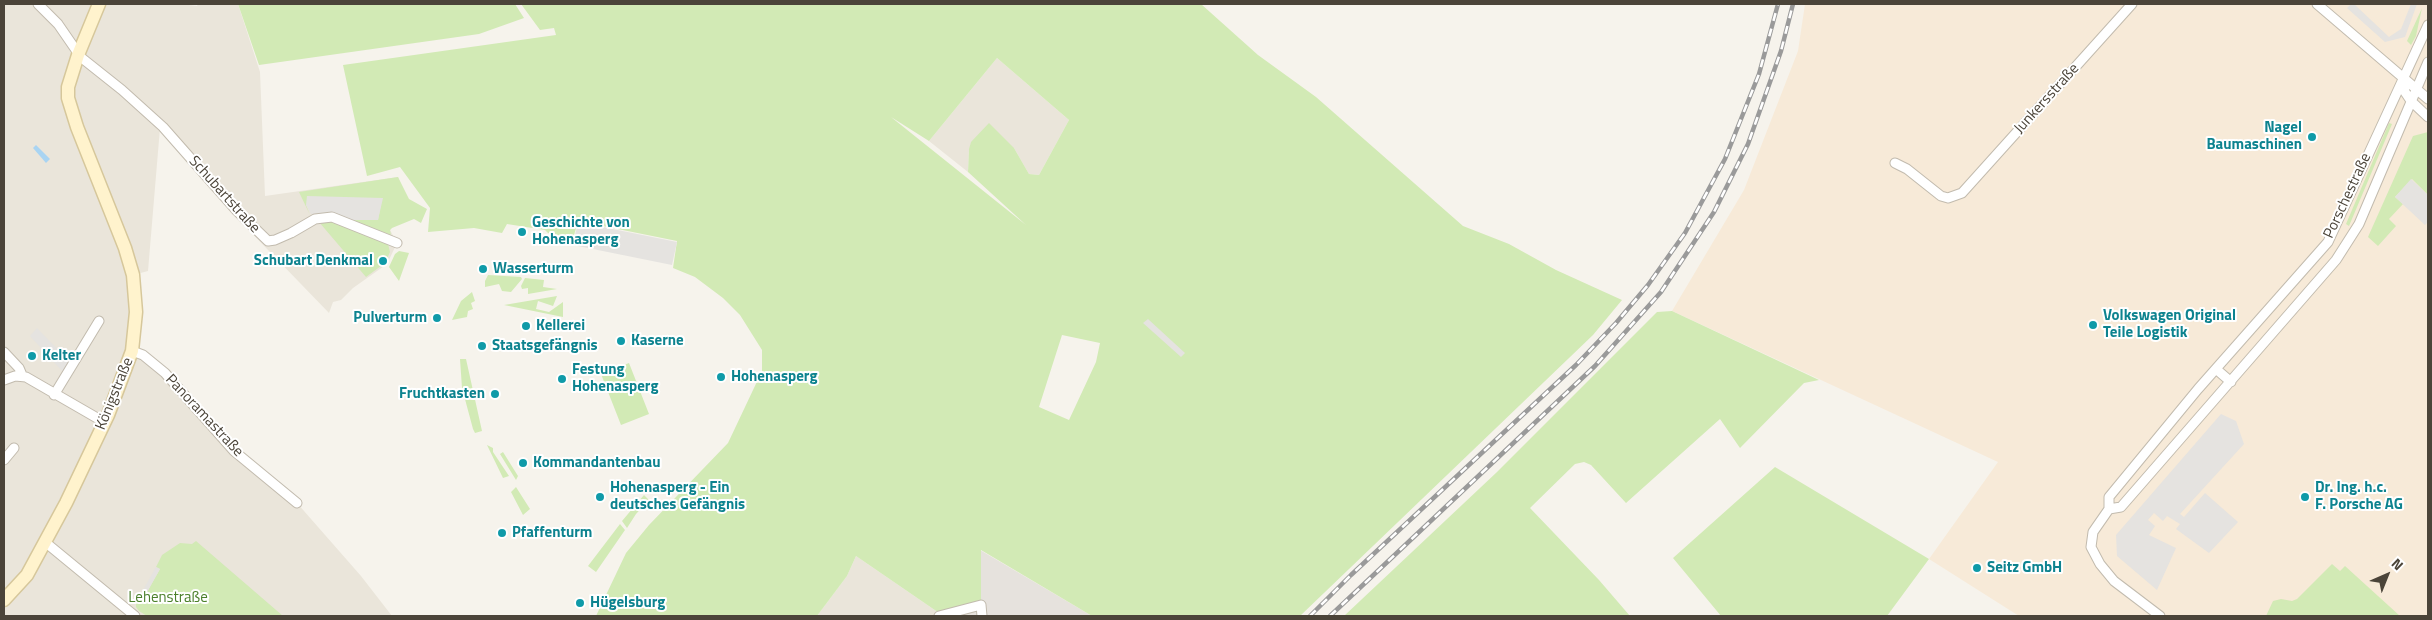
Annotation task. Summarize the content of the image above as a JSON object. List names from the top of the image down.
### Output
{
  "streets": {
    "main road": ["Königstraße"],
    "street": [
      "Junkersstraße",
      "Schubartstraße",
      "Porschestraße",
      "Panoramastraße"
    ]
  },
  "crossings": [
    ["Schubartstraße", "Königstraße"],
    ["Königstraße", "Panoramastraße"]
  ],
  "parks": ["Lehenstraße"],
  "places": [
    "Nagel Baumaschinen",
    "Geschichte von Hohenasperg",
    "Schubart Denkmal",
    "Wasserturm",
    "Pulverturm",
    "Volkswagen Original Teile Logistik",
    "Kellerei",
    "Kaserne",
    "Staatsgefängnis",
    "Kelter",
    "Hohenasperg",
    "Festung Hohenasperg",
    "Fruchtkasten",
    "Kommandantenbau",
    "Hohenasperg - Ein deutsches Gefängnis",
    "Dr. Ing. h.c. F. Porsche AG",
    "Pfaffenturm",
    "Seitz GmbH",
    "Hügelsburg"
  ],
  "north": "top right"
}
